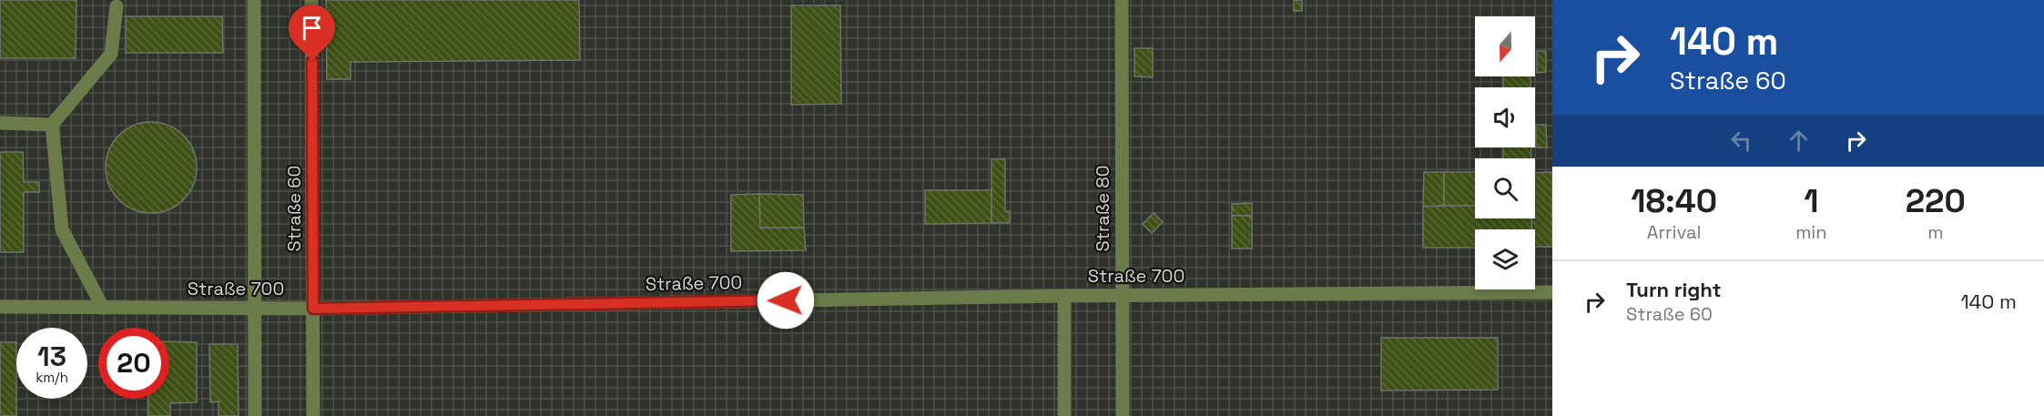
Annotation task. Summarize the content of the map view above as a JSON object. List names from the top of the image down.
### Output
{
  "streets": {
    "street": ["Straße 60", "Straße 80", "Straße 700"]
  },
  "crossings": [
    ["Straße 60", "Straße 700"],
    ["Straße 80", "Straße 700"]
  ],
  "north": "bottom",
  "page": {
    "turn": ["140 m", "Straße 60"],
    "eta": [
      "18:40",
      "Arrival",
      "1",
      "min",
      "220",
      "m"
    ],
    "list": [
      {
        "name": "Turn right",
        "note": "Straße 60",
        "value": "140 m"
      }
    ],
    "speed": "13 km/h",
    "limit": "20"
  }
}
